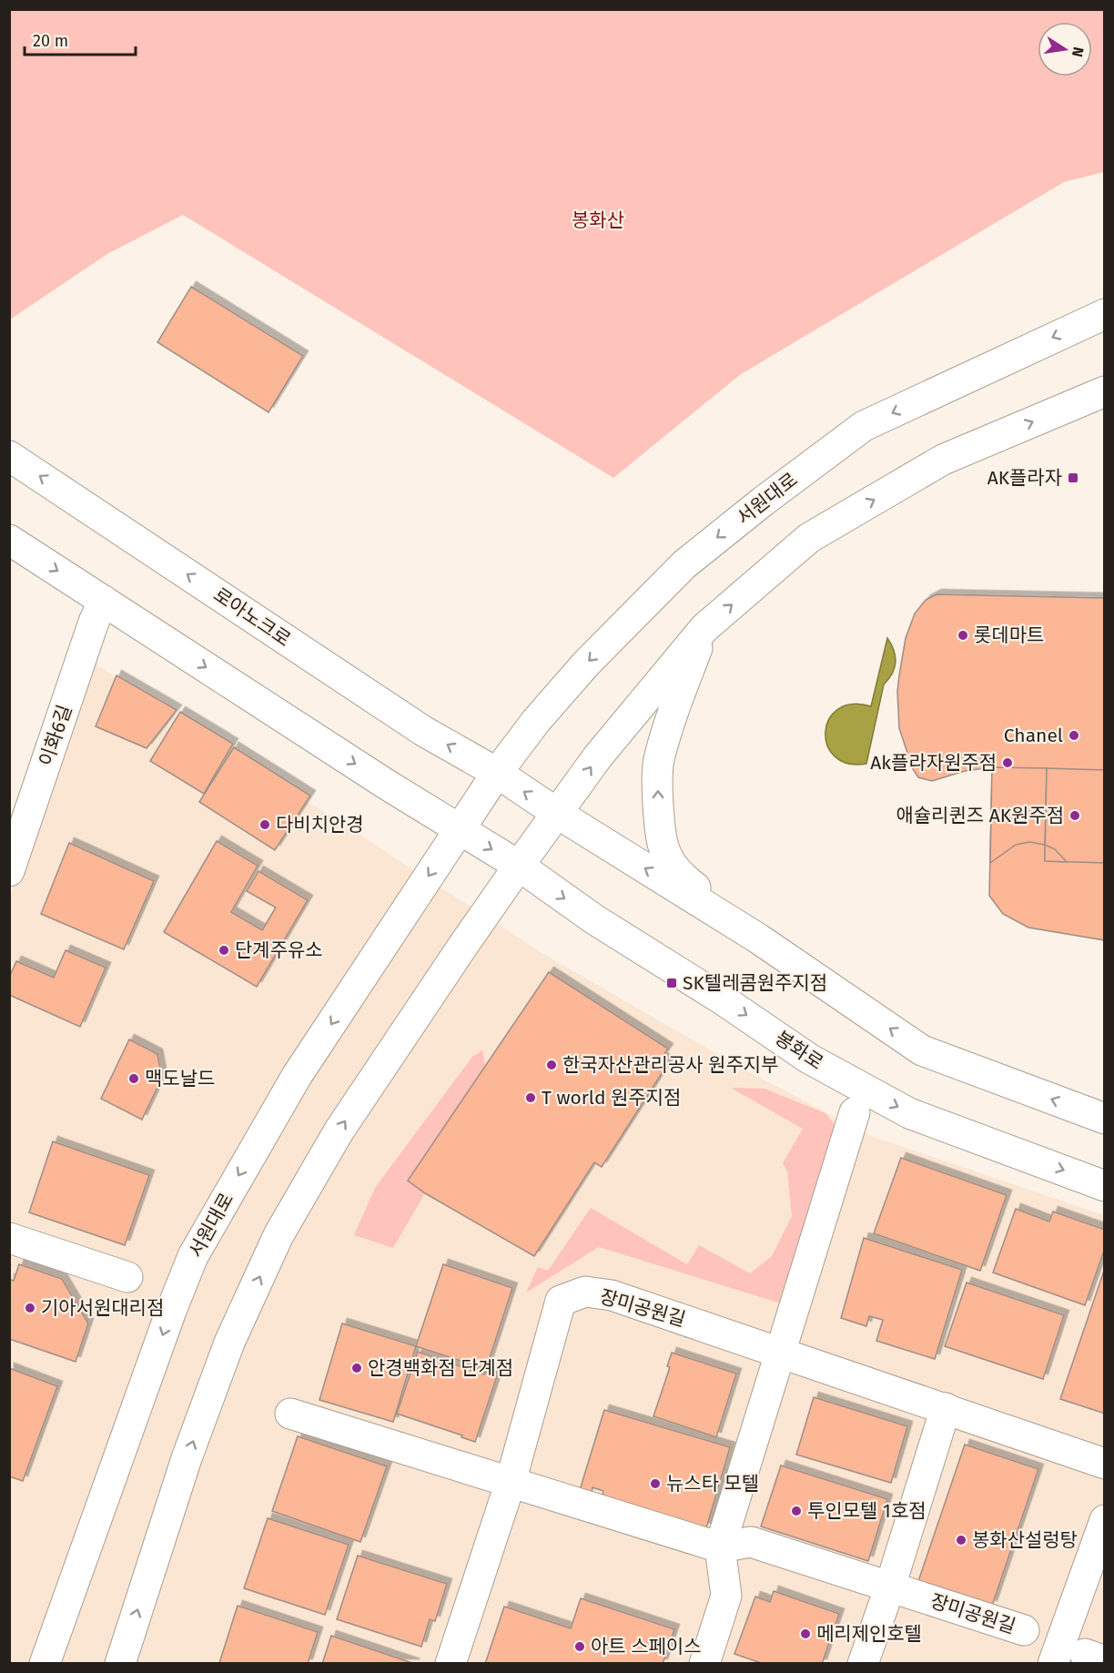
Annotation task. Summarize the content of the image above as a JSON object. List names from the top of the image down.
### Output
{
  "streets": {
    "street": [
      "서원대로",
      "로아노크로",
      "이화6길",
      "봉화로",
      "장미공원길"
    ]
  },
  "crossings": [
    ["서원대로", "로아노크로"],
    ["서원대로", "봉화로"]
  ],
  "parks": ["봉화산"],
  "places": {
    "transit": ["AK플라자", "SK텔레콤원주지점"],
    "other": [
      "롯데마트",
      "Chanel",
      "Ak플라자원주점",
      "애슐리퀸즈 AK원주점",
      "다비치안경",
      "단계주유소",
      "한국자산관리공사 원주지부",
      "맥도날드",
      "T world 원주지점",
      "기아서원대리점",
      "안경백화점 단계점",
      "뉴스타 모텔",
      "투인모텔 1호점",
      "봉화산설렁탕",
      "메리제인호텔",
      "아트 스페이스"
    ]
  },
  "scale_bar": "20 m",
  "north": "right"
}
